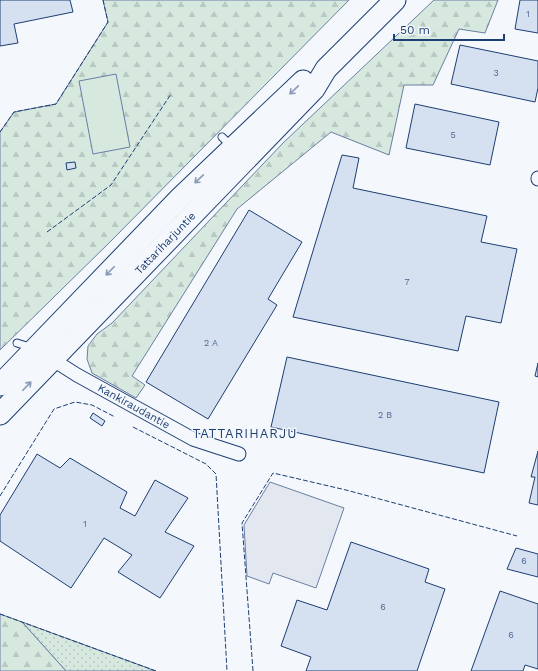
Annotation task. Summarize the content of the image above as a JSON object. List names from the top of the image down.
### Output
{
  "streets": {
    "main road": ["Tattariharjuntie"],
    "street": ["Kankiraudantie"]
  },
  "crossings": [
    ["Tattariharjuntie", "Kankiraudantie"]
  ],
  "districts": ["TATTARIHARJU"],
  "house_numbers": [
    "1",
    "3",
    "5",
    "7",
    "2 A",
    "2 B",
    "1",
    "6",
    "6",
    "6"
  ],
  "scale_bar": "50 m"
}
